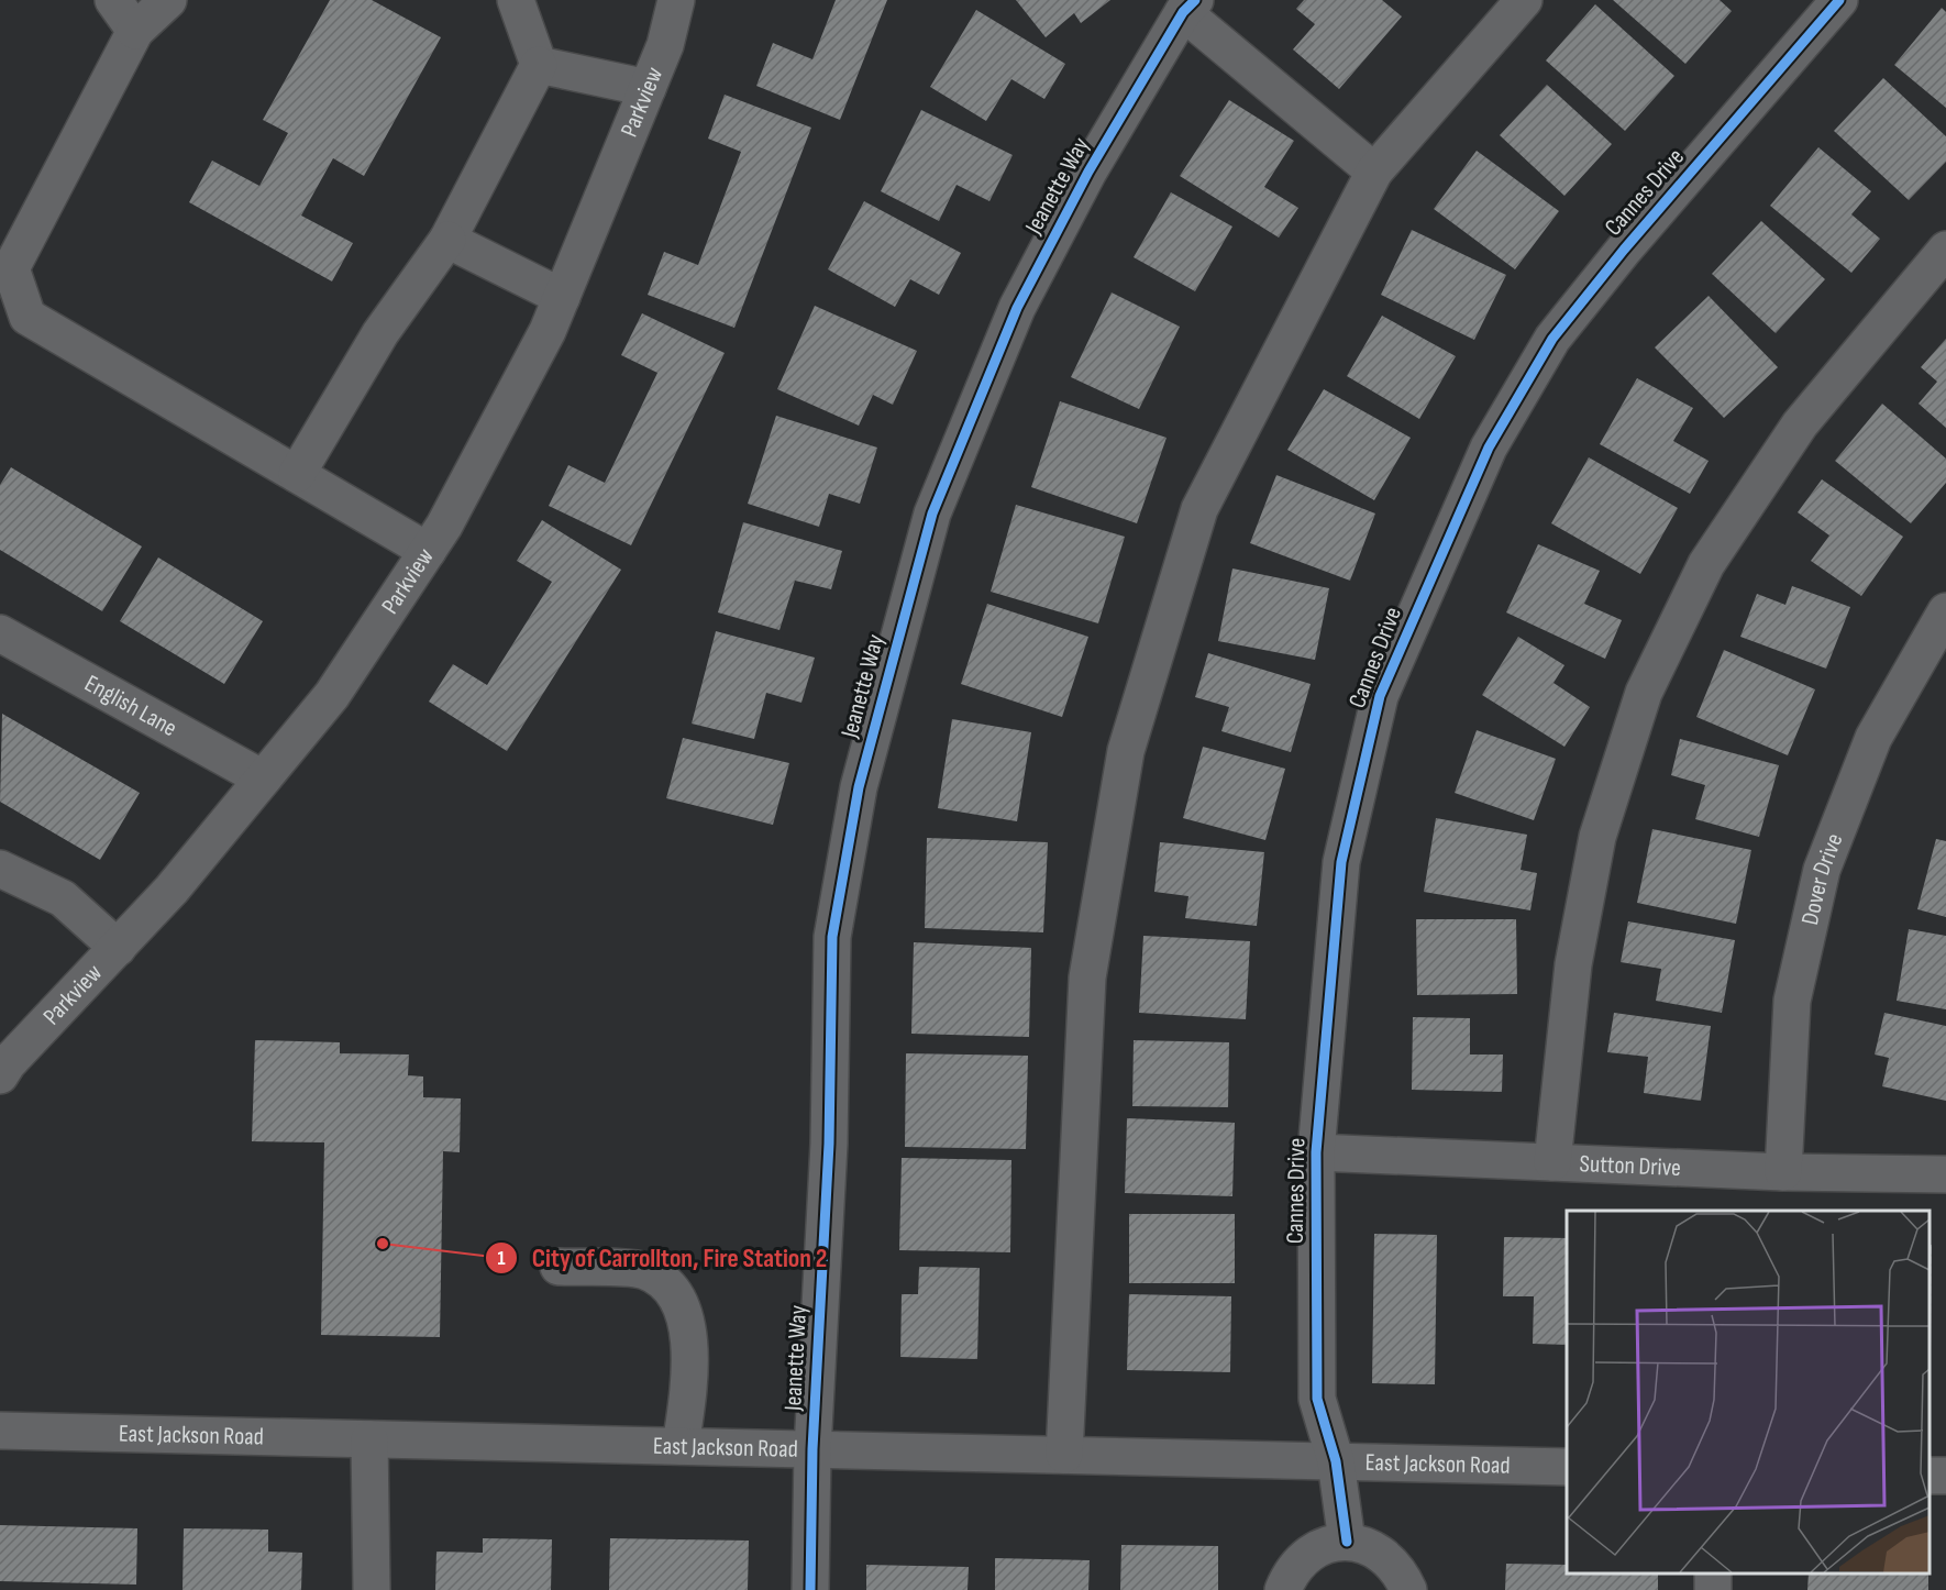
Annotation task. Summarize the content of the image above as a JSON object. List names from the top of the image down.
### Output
{
  "streets": {
    "street": [
      "Parkview",
      "Jeanette Way",
      "Cannes Drive",
      "English Lane",
      "Dover Drive",
      "Sutton Drive",
      "East Jackson Road"
    ]
  },
  "crossings": [
    ["Parkview", "English Lane"],
    ["Jeanette Way", "East Jackson Road"],
    ["Cannes Drive", "Sutton Drive"],
    ["Cannes Drive", "East Jackson Road"],
    ["Dover Drive", "Sutton Drive"]
  ],
  "places": ["City of Carrollton, Fire Station 2"]
}
